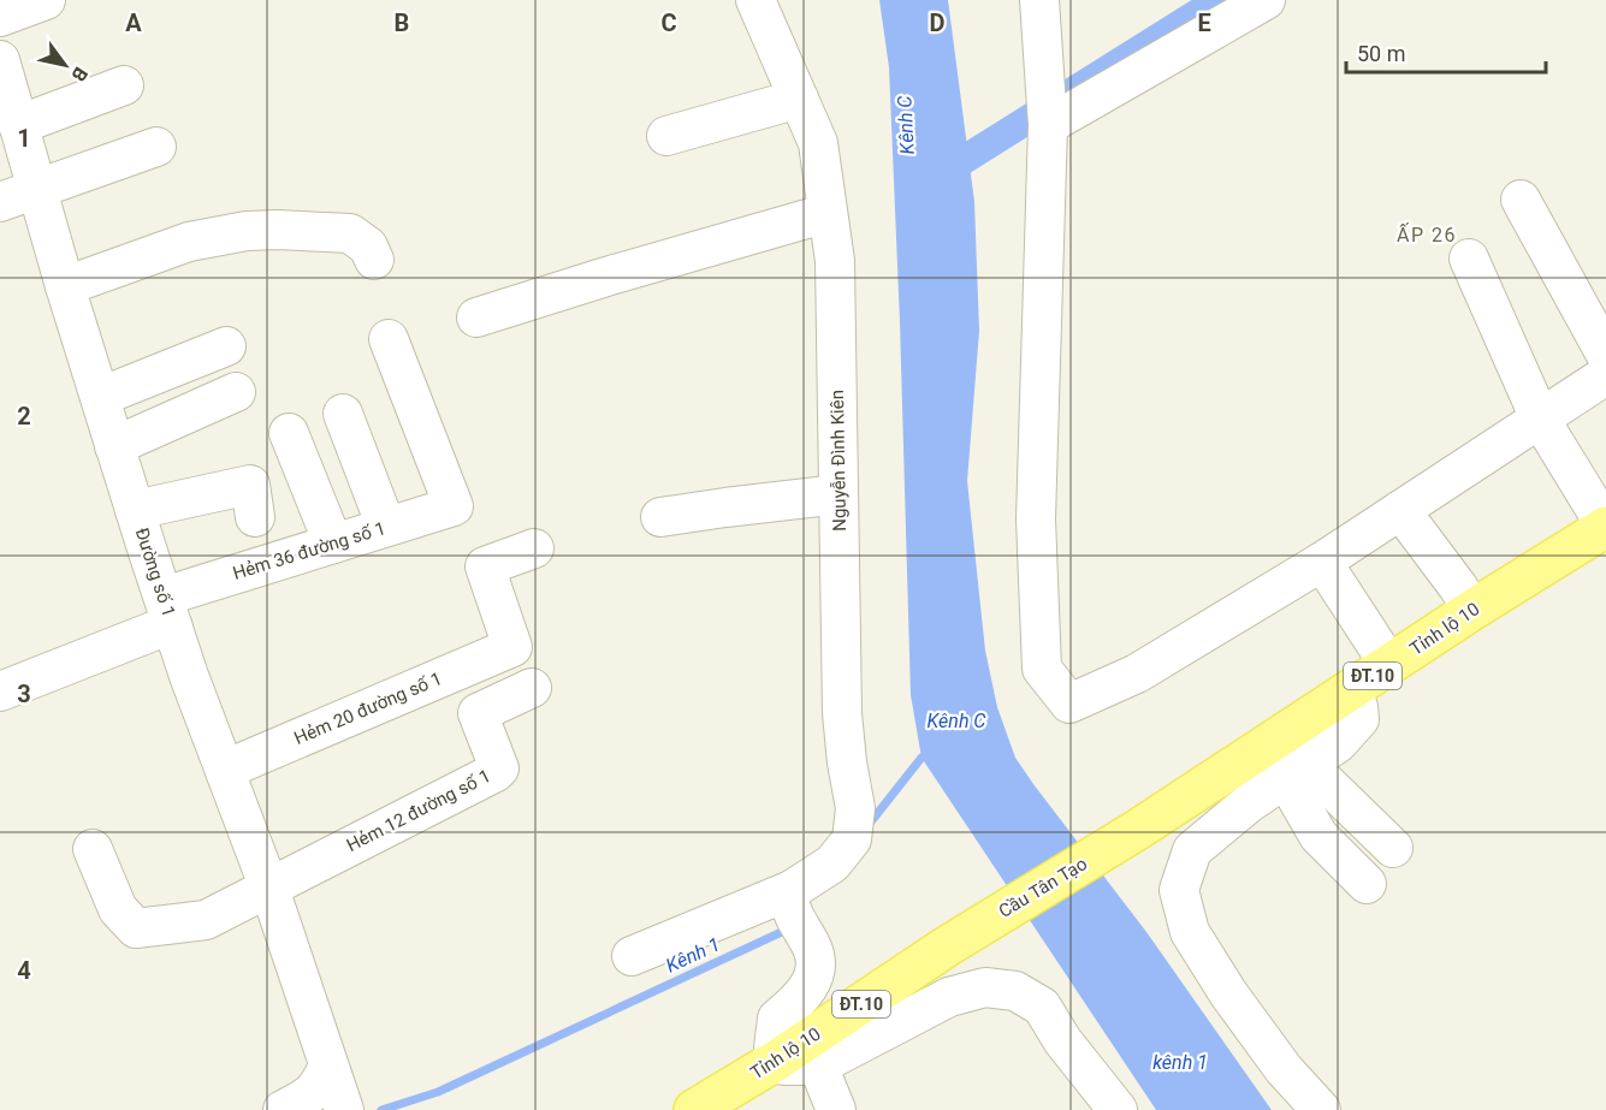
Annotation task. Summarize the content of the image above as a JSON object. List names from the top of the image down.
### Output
{
  "streets": {
    "main road": ["Tỉnh lộ 10", "ĐT.10", "Cầu Tân Tạo"],
    "street": [
      "Nguyễn Đình Kiên",
      "Hẻm 36 đường số 1",
      "Đường số 1",
      "Hẻm 20 đường số 1",
      "Hẻm 12 đường số 1"
    ]
  },
  "crossings": [
    ["Hẻm 36 đường số 1", "Đường số 1"],
    ["Đường số 1", "Hẻm 20 đường số 1"],
    ["Đường số 1", "Hẻm 12 đường số 1"],
    ["Tỉnh lộ 10", "Cầu Tân Tạo"]
  ],
  "districts": ["ẤP 26"],
  "water": ["Kênh C", "Kênh 1", "kênh 1"],
  "scale_bar": "50 m",
  "north": "bottom right",
  "grid": {
    "columns": [
      "A",
      "B",
      "C",
      "D",
      "E"
    ],
    "rows": [
      "1",
      "2",
      "3",
      "4"
    ]
  }
}
